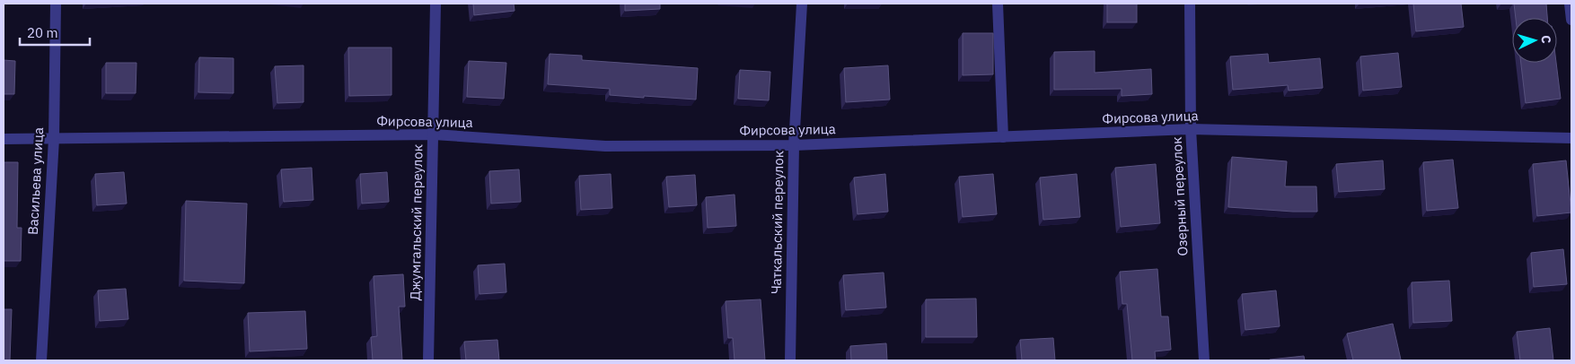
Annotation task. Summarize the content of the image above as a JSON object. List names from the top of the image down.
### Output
{
  "streets": {
    "street": [
      "Фирсова улица",
      "Васильева улица",
      "Озерный переулок",
      "Джумгальский переулок",
      "Чаткальский переулок"
    ]
  },
  "crossings": [
    ["Фирсова улица", "Васильева улица"],
    ["Фирсова улица", "Озерный переулок"],
    ["Фирсова улица", "Джумгальский переулок"],
    ["Фирсова улица", "Чаткальский переулок"]
  ],
  "scale_bar": "20 m",
  "north": "right"
}
